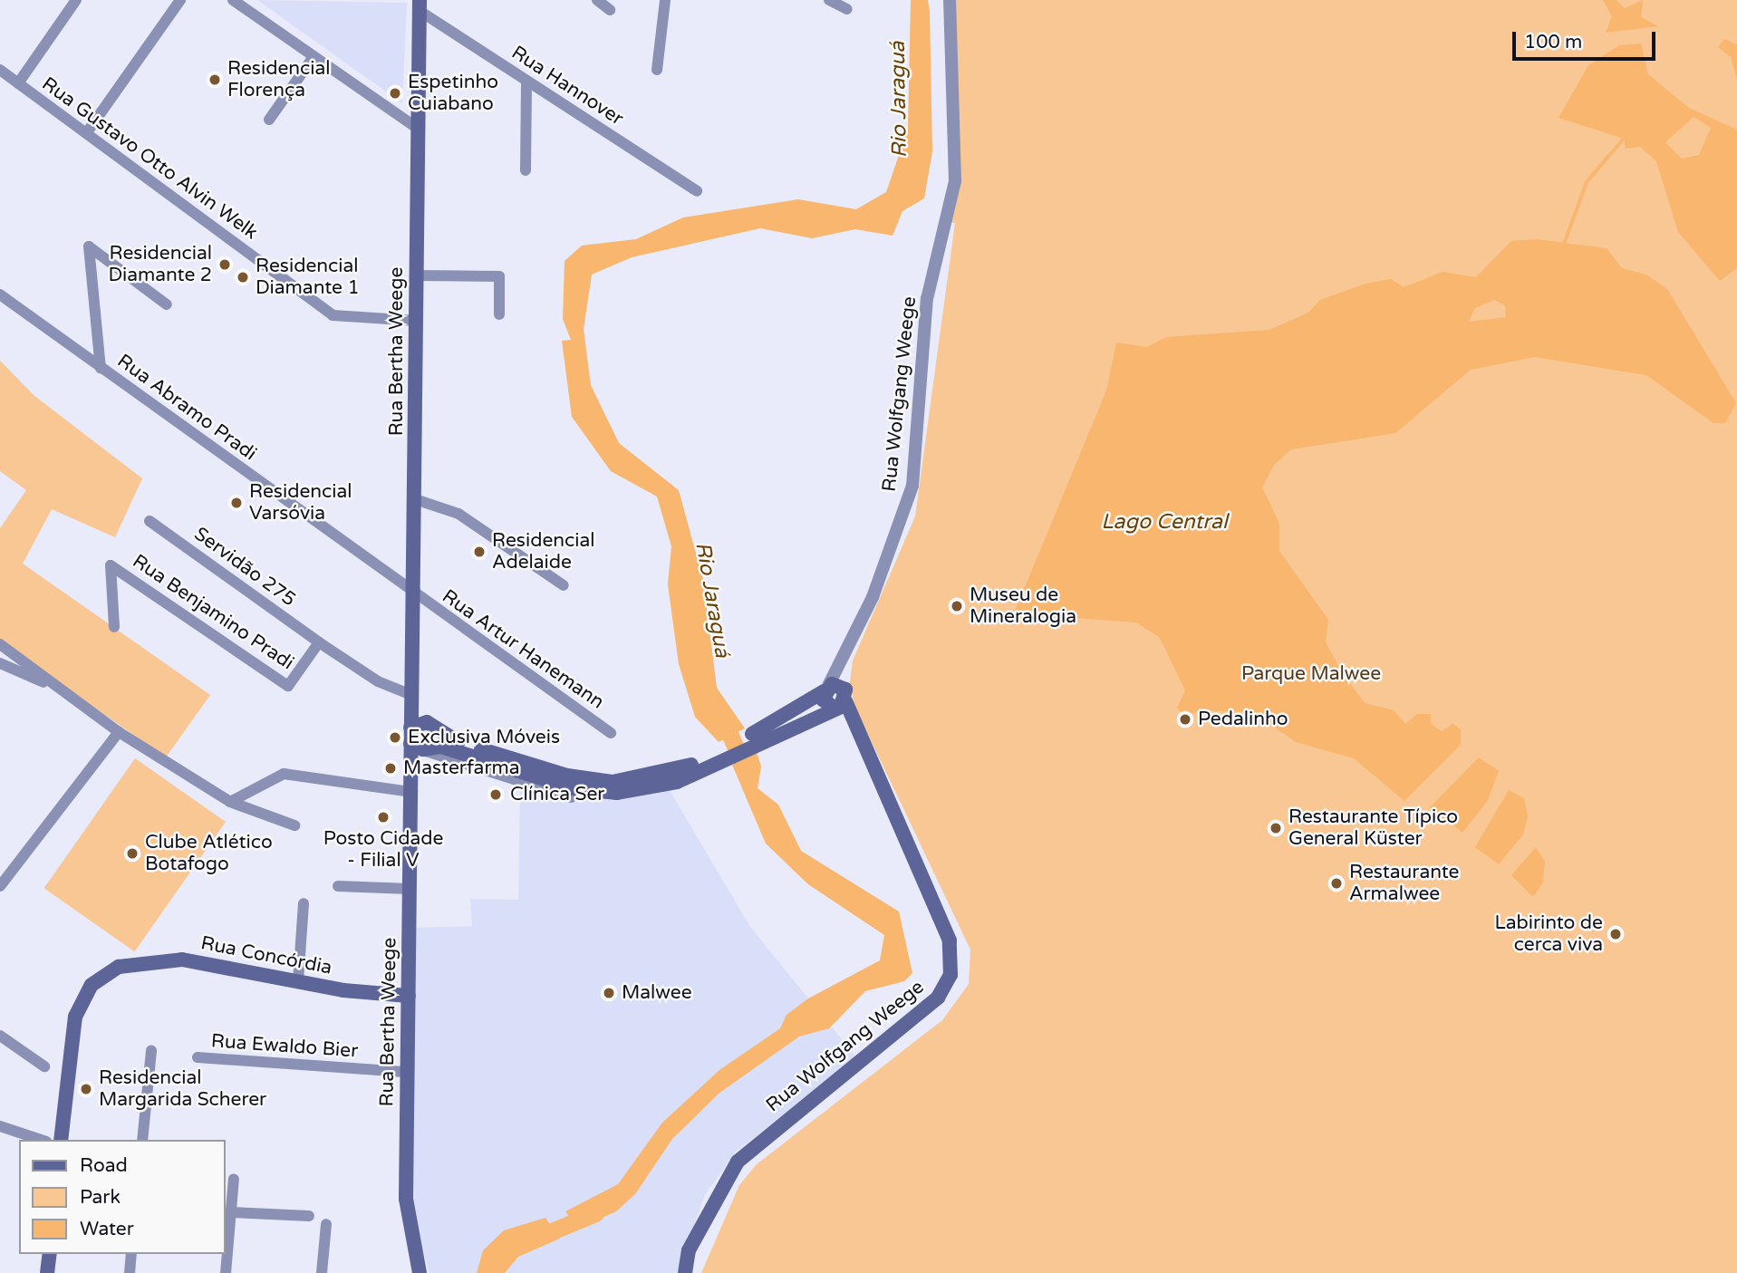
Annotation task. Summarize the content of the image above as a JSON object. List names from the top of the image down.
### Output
{
  "streets": {
    "main road": ["Rua Bertha Weege", "Rua Wolfgang Weege", "Rua Concórdia"],
    "street": [
      "Rua Hannover",
      "Rua Gustavo Otto Alvin Welk",
      "Rua Abramo Pradi",
      "Servidão 275",
      "Rua Benjamino Pradi",
      "Rua Artur Hanemann",
      "Rua Ewaldo Bier"
    ]
  },
  "crossings": [
    ["Rua Hannover", "Rua Bertha Weege"],
    ["Rua Gustavo Otto Alvin Welk", "Rua Bertha Weege"],
    ["Rua Bertha Weege", "Rua Abramo Pradi"],
    ["Rua Bertha Weege", "Rua Benjamino Pradi"],
    ["Rua Bertha Weege", "Rua Artur Hanemann"],
    ["Rua Bertha Weege", "Rua Concórdia"],
    ["Rua Bertha Weege", "Rua Ewaldo Bier"],
    ["Rua Abramo Pradi", "Rua Artur Hanemann"],
    ["Servidão 275", "Rua Benjamino Pradi"]
  ],
  "water": ["Rio Jaraguá", "Lago Central"],
  "parks": ["Parque Malwee"],
  "places": [
    "Residencial Florença",
    "Espetinho Cuiabano",
    "Residencial Diamante 2",
    "Residencial Diamante 1",
    "Residencial Varsóvia",
    "Residencial Adelaide",
    "Museu de Mineralogia",
    "Pedalinho",
    "Exclusiva Móveis",
    "Masterfarma",
    "Clínica Ser",
    "Posto Cidade - Filial V",
    "Restaurante Típico General Küster",
    "Clube Atlético Botafogo",
    "Restaurante Armalwee",
    "Labirinto de cerca viva",
    "Malwee",
    "Residencial Margarida Scherer"
  ],
  "legend": ["Road", "Park", "Water"],
  "scale_bar": "100 m"
}
